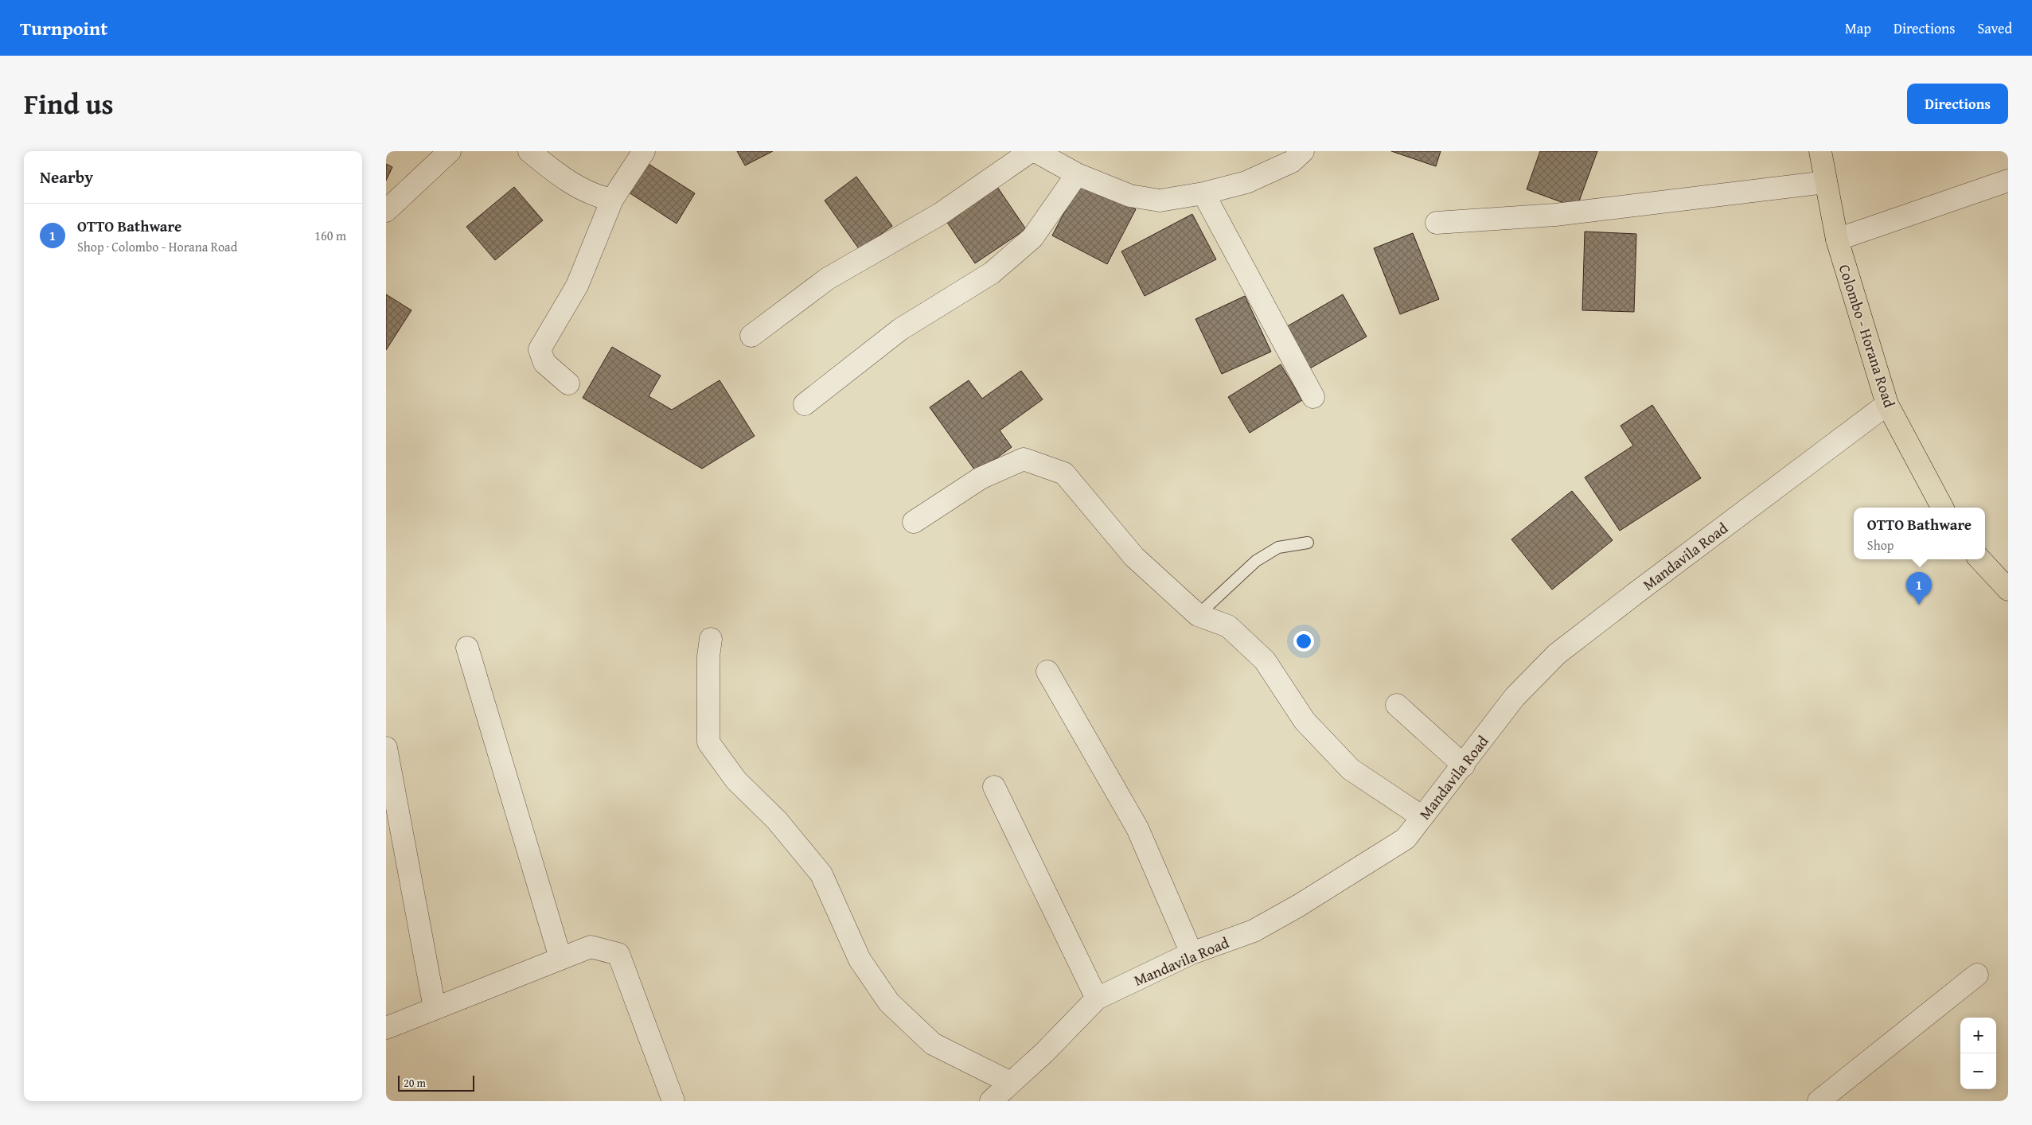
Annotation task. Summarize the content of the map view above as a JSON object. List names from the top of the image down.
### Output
{
  "streets": {
    "main road": ["Colombo - Horana Road"],
    "street": ["Mandavila Road"]
  },
  "crossings": [
    ["Colombo - Horana Road", "Mandavila Road"]
  ],
  "scale_bar": "20 m",
  "page": {
    "header": "Turnpoint",
    "nav": ["Map", "Directions", "Saved"],
    "title": "Find us",
    "buttons": "Directions",
    "heading": "Nearby",
    "list": [
      {
        "mark": "1",
        "name": "OTTO Bathware",
        "note": "Shop · Colombo - Horana Road",
        "value": "160 m"
      }
    ],
    "popup": ["OTTO Bathware", "Shop"],
    "pins": "1",
    "map_buttons": ["+", "−"],
    "scale": "20 m"
  }
}
